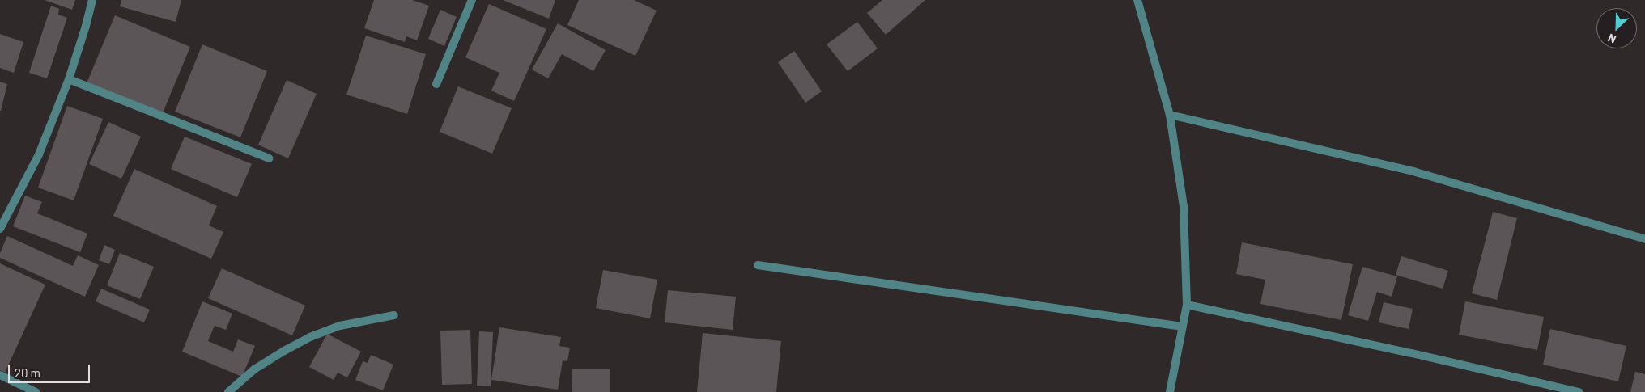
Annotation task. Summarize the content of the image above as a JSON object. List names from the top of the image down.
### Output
{
  "scale_bar": "20 m",
  "north": "bottom left"
}
